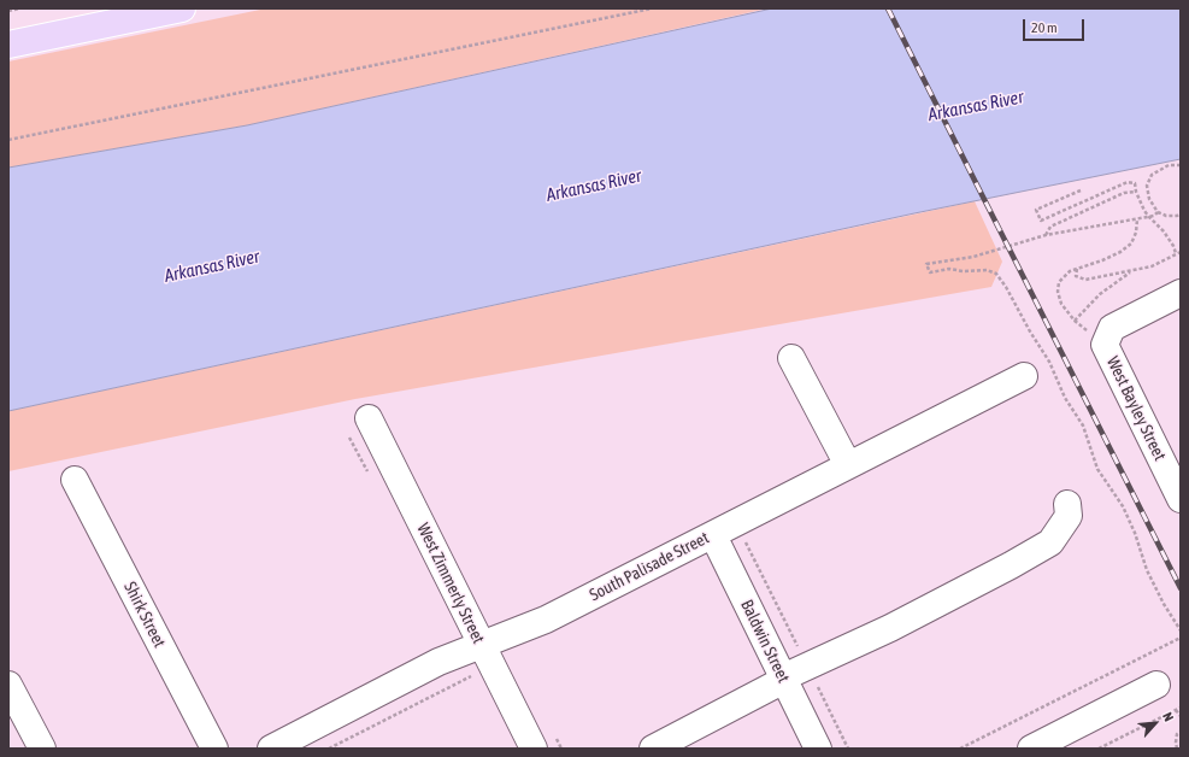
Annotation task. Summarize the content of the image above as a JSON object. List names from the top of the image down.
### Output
{
  "streets": {
    "street": [
      "West Bayley Street",
      "South Palisade Street",
      "West Zimmerly Street",
      "Shirk Street",
      "Baldwin Street"
    ]
  },
  "crossings": [
    ["South Palisade Street", "West Zimmerly Street"],
    ["South Palisade Street", "Baldwin Street"]
  ],
  "water": ["Arkansas River"],
  "scale_bar": "20 m",
  "north": "top right"
}
